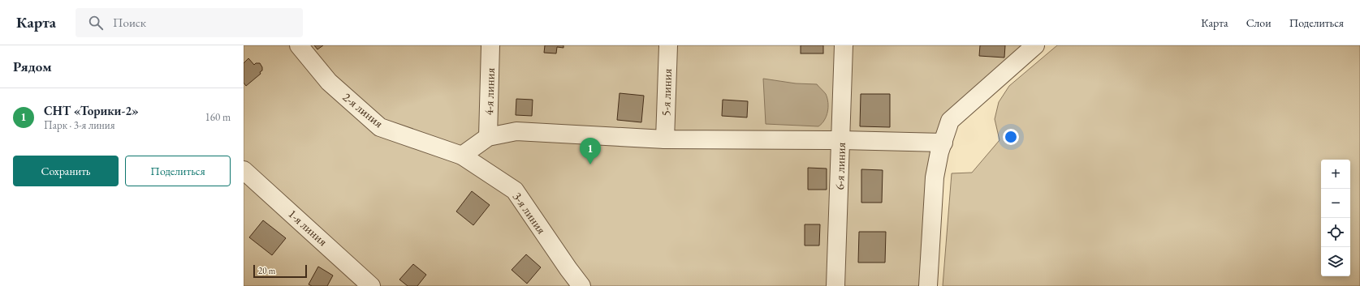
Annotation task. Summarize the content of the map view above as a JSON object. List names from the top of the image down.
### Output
{
  "streets": {
    "street": [
      "4-я линия",
      "5-я линия",
      "2-я линия",
      "6-я линия",
      "3-я линия",
      "1-я линия"
    ]
  },
  "crossings": [
    ["2-я линия", "3-я линия"]
  ],
  "scale_bar": "20 m",
  "page": {
    "header": "Карта",
    "search": "Поиск",
    "nav": ["Карта", "Слои", "Поделиться"],
    "heading": "Рядом",
    "list": [
      {
        "mark": "1",
        "name": "СНТ «Торики-2»",
        "note": "Парк · 3-я линия",
        "value": "160 m"
      }
    ],
    "pins": "1",
    "buttons": ["Сохранить", "Поделиться"],
    "map_buttons": ["+", "−"],
    "scale": "20 m"
  }
}
